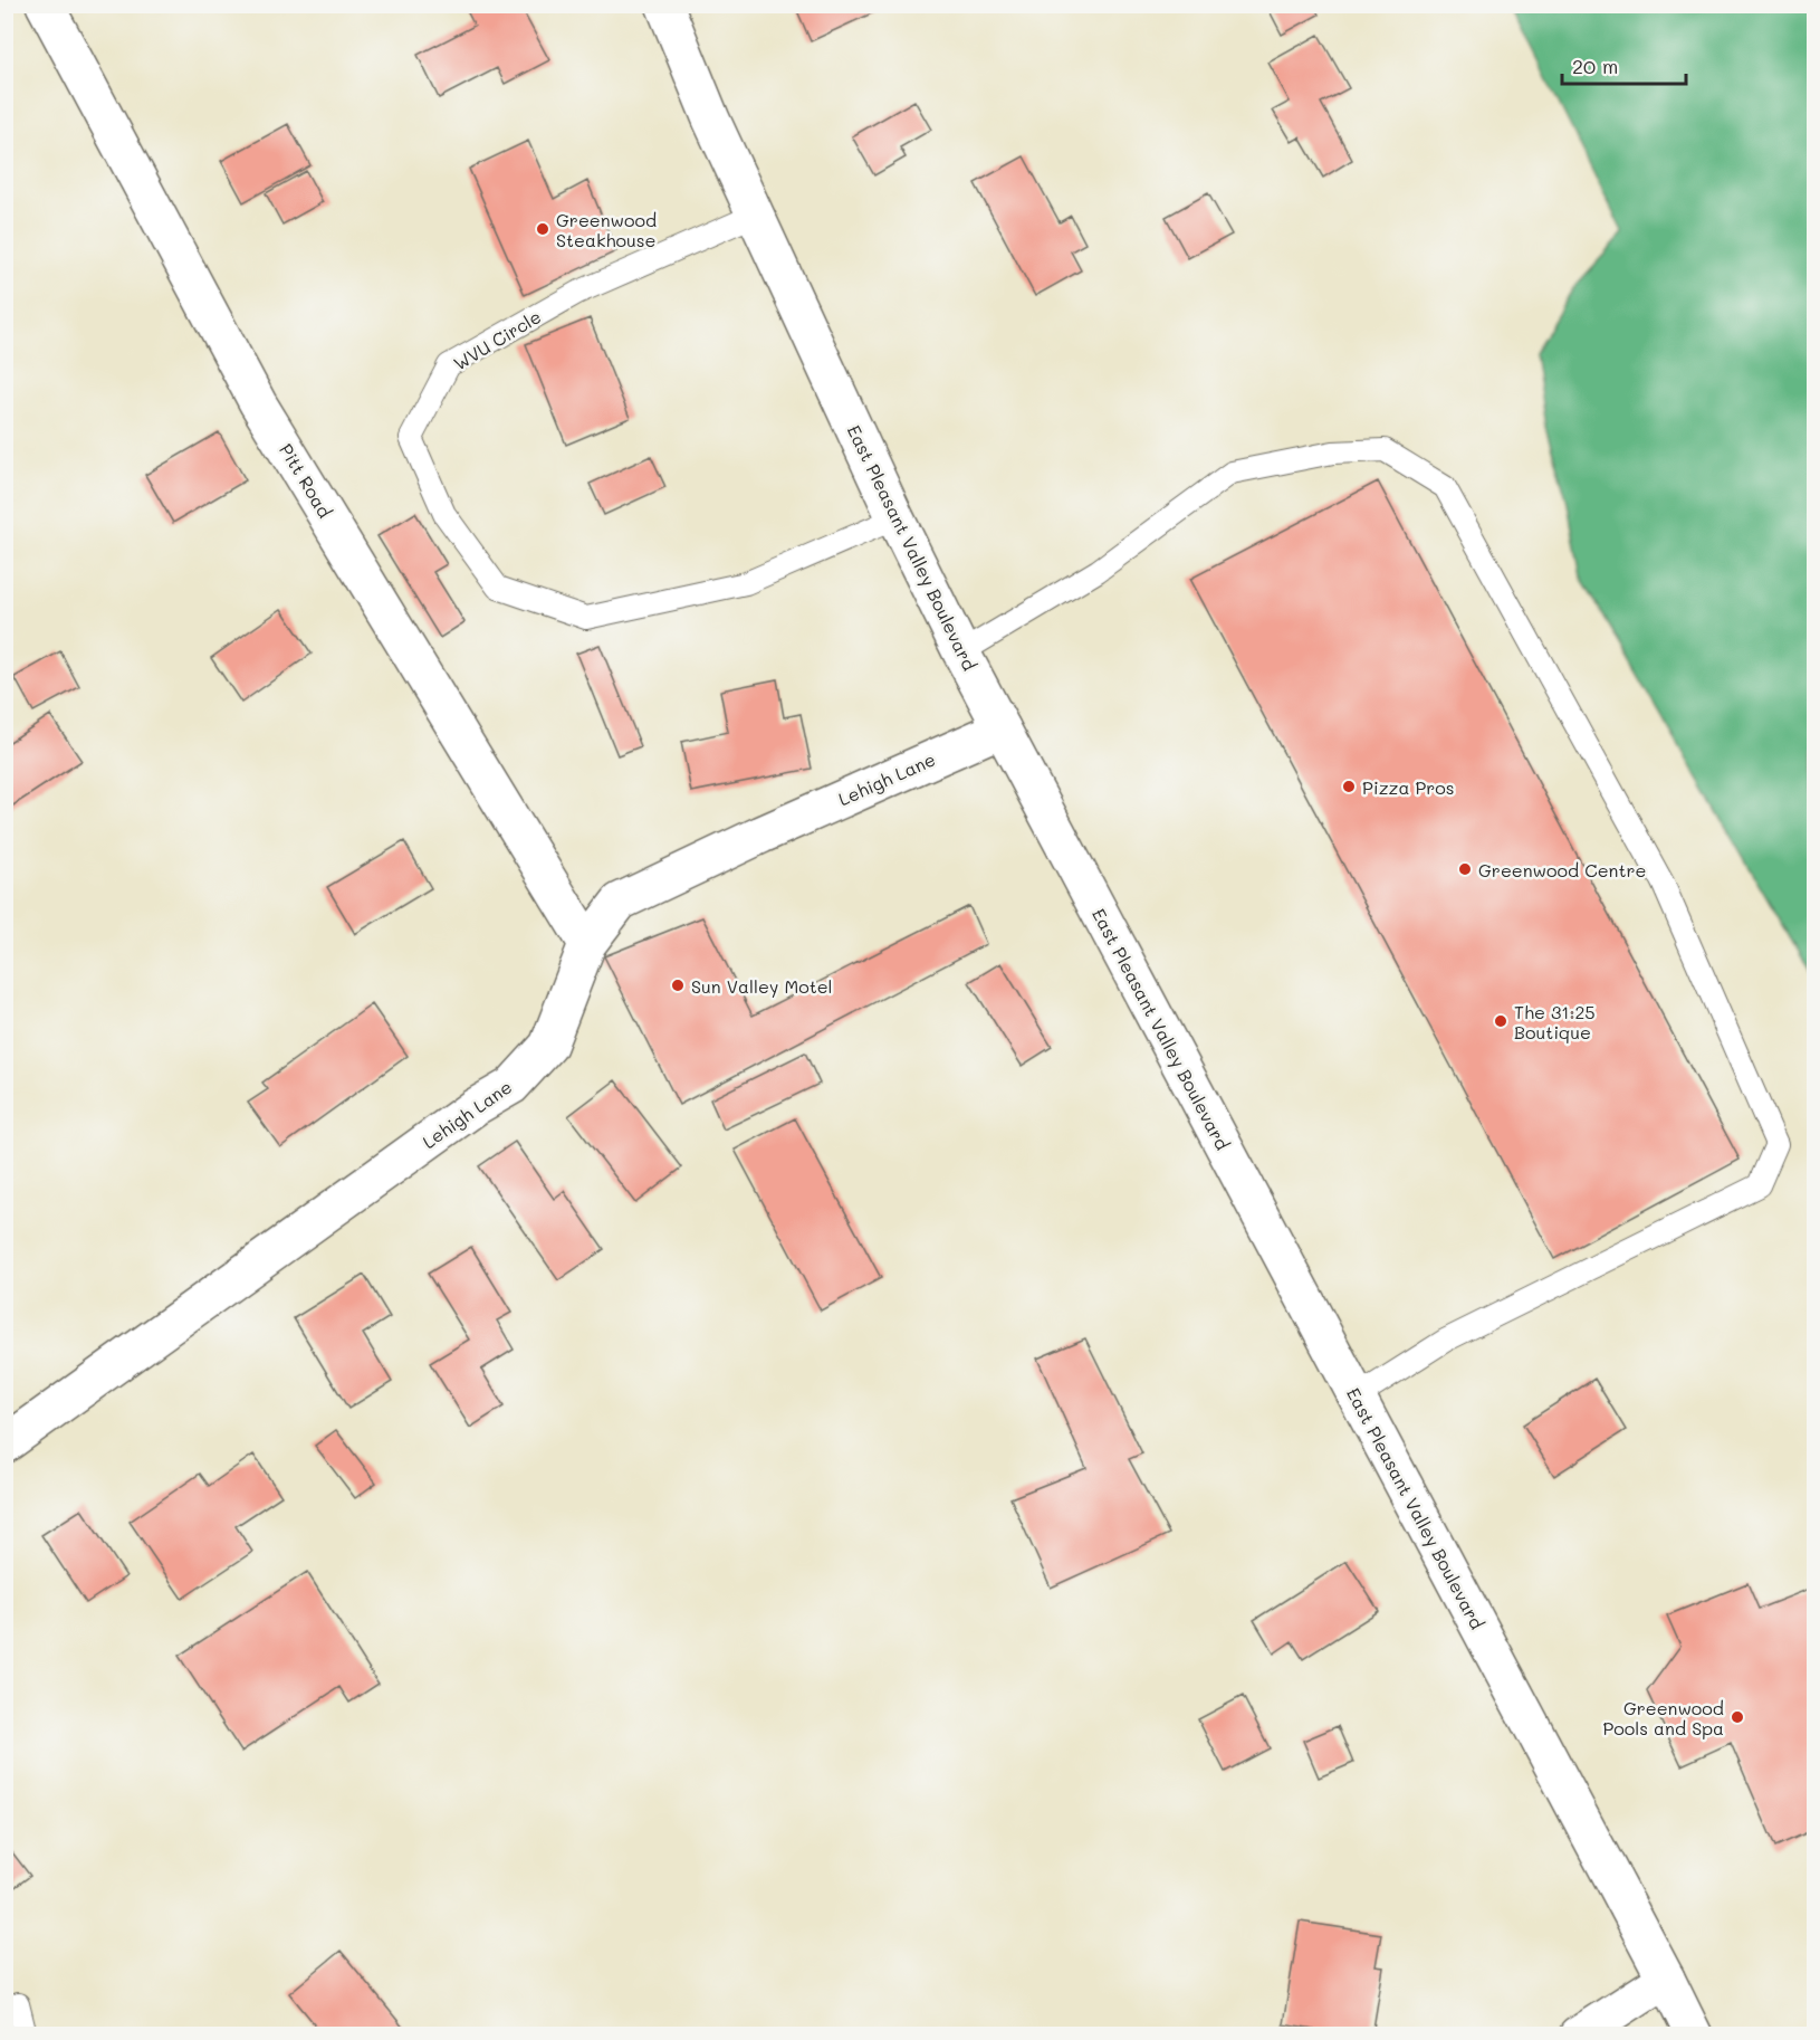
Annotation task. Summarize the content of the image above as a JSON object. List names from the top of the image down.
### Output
{
  "streets": {
    "street": ["Pitt Road", "East Pleasant Valley Boulevard", "Lehigh Lane"],
    "lane": ["WVU Circle"]
  },
  "crossings": [
    ["WVU Circle", "East Pleasant Valley Boulevard"],
    ["Pitt Road", "Lehigh Lane"],
    ["East Pleasant Valley Boulevard", "Lehigh Lane"]
  ],
  "places": [
    "Greenwood Steakhouse",
    "Pizza Pros",
    "Greenwood Centre",
    "Sun Valley Motel",
    "The 31:25 Boutique",
    "Greenwood Pools and Spa"
  ],
  "scale_bar": "20 m"
}
